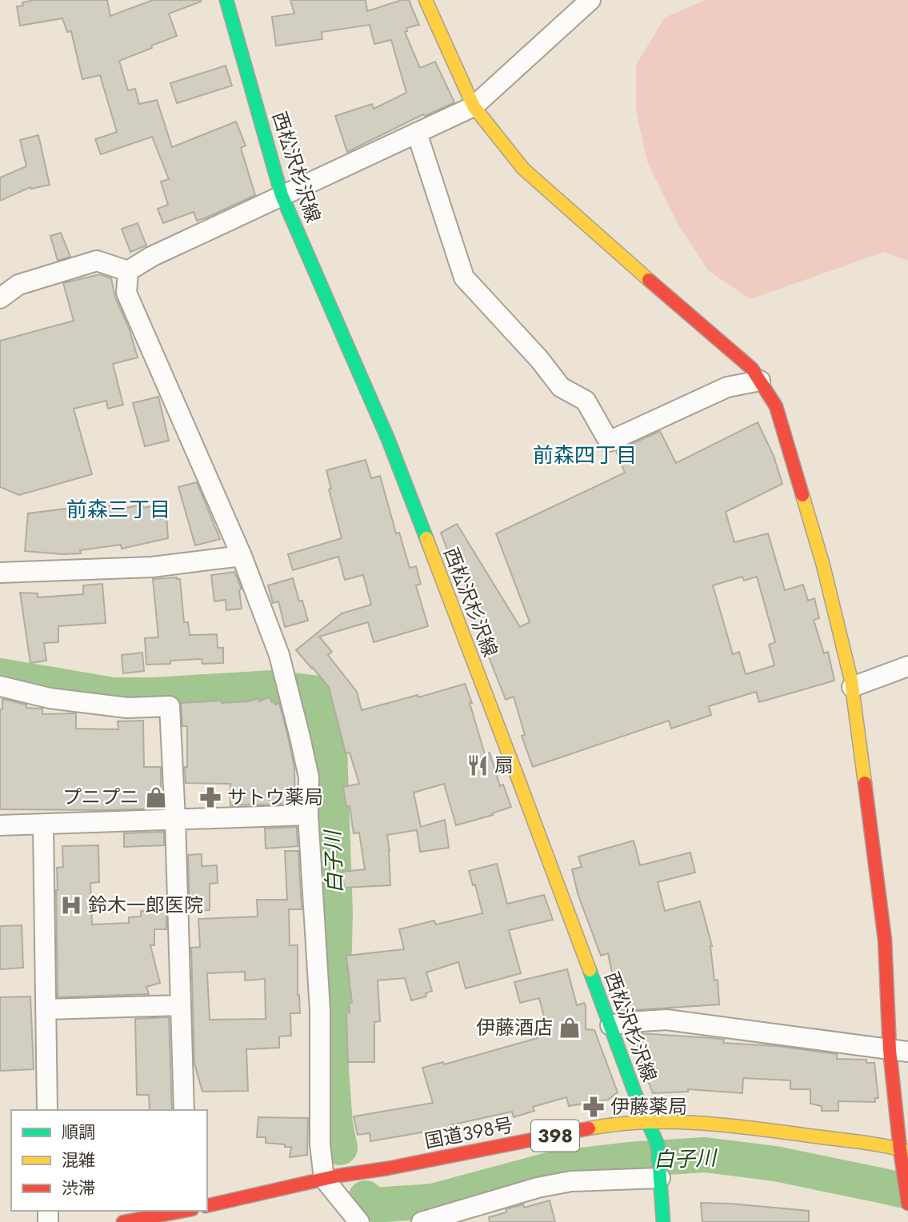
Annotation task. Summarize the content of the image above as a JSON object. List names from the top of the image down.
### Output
{
  "streets": {
    "main road": ["西松沢杉沢線", "国道398号", "398"]
  },
  "crossings": [
    ["西松沢杉沢線", "国道398号"]
  ],
  "districts": ["前森四丁目", "前森三丁目"],
  "water": ["白子川"],
  "places": {
    "restaurant": ["扇"],
    "shop": ["プニプニ", "伊藤酒店"],
    "pharmacy": ["サトウ薬局", "伊藤薬局"],
    "hospital": ["鈴木一郎医院"]
  },
  "legend": ["順調", "混雑", "渋滞"]
}
